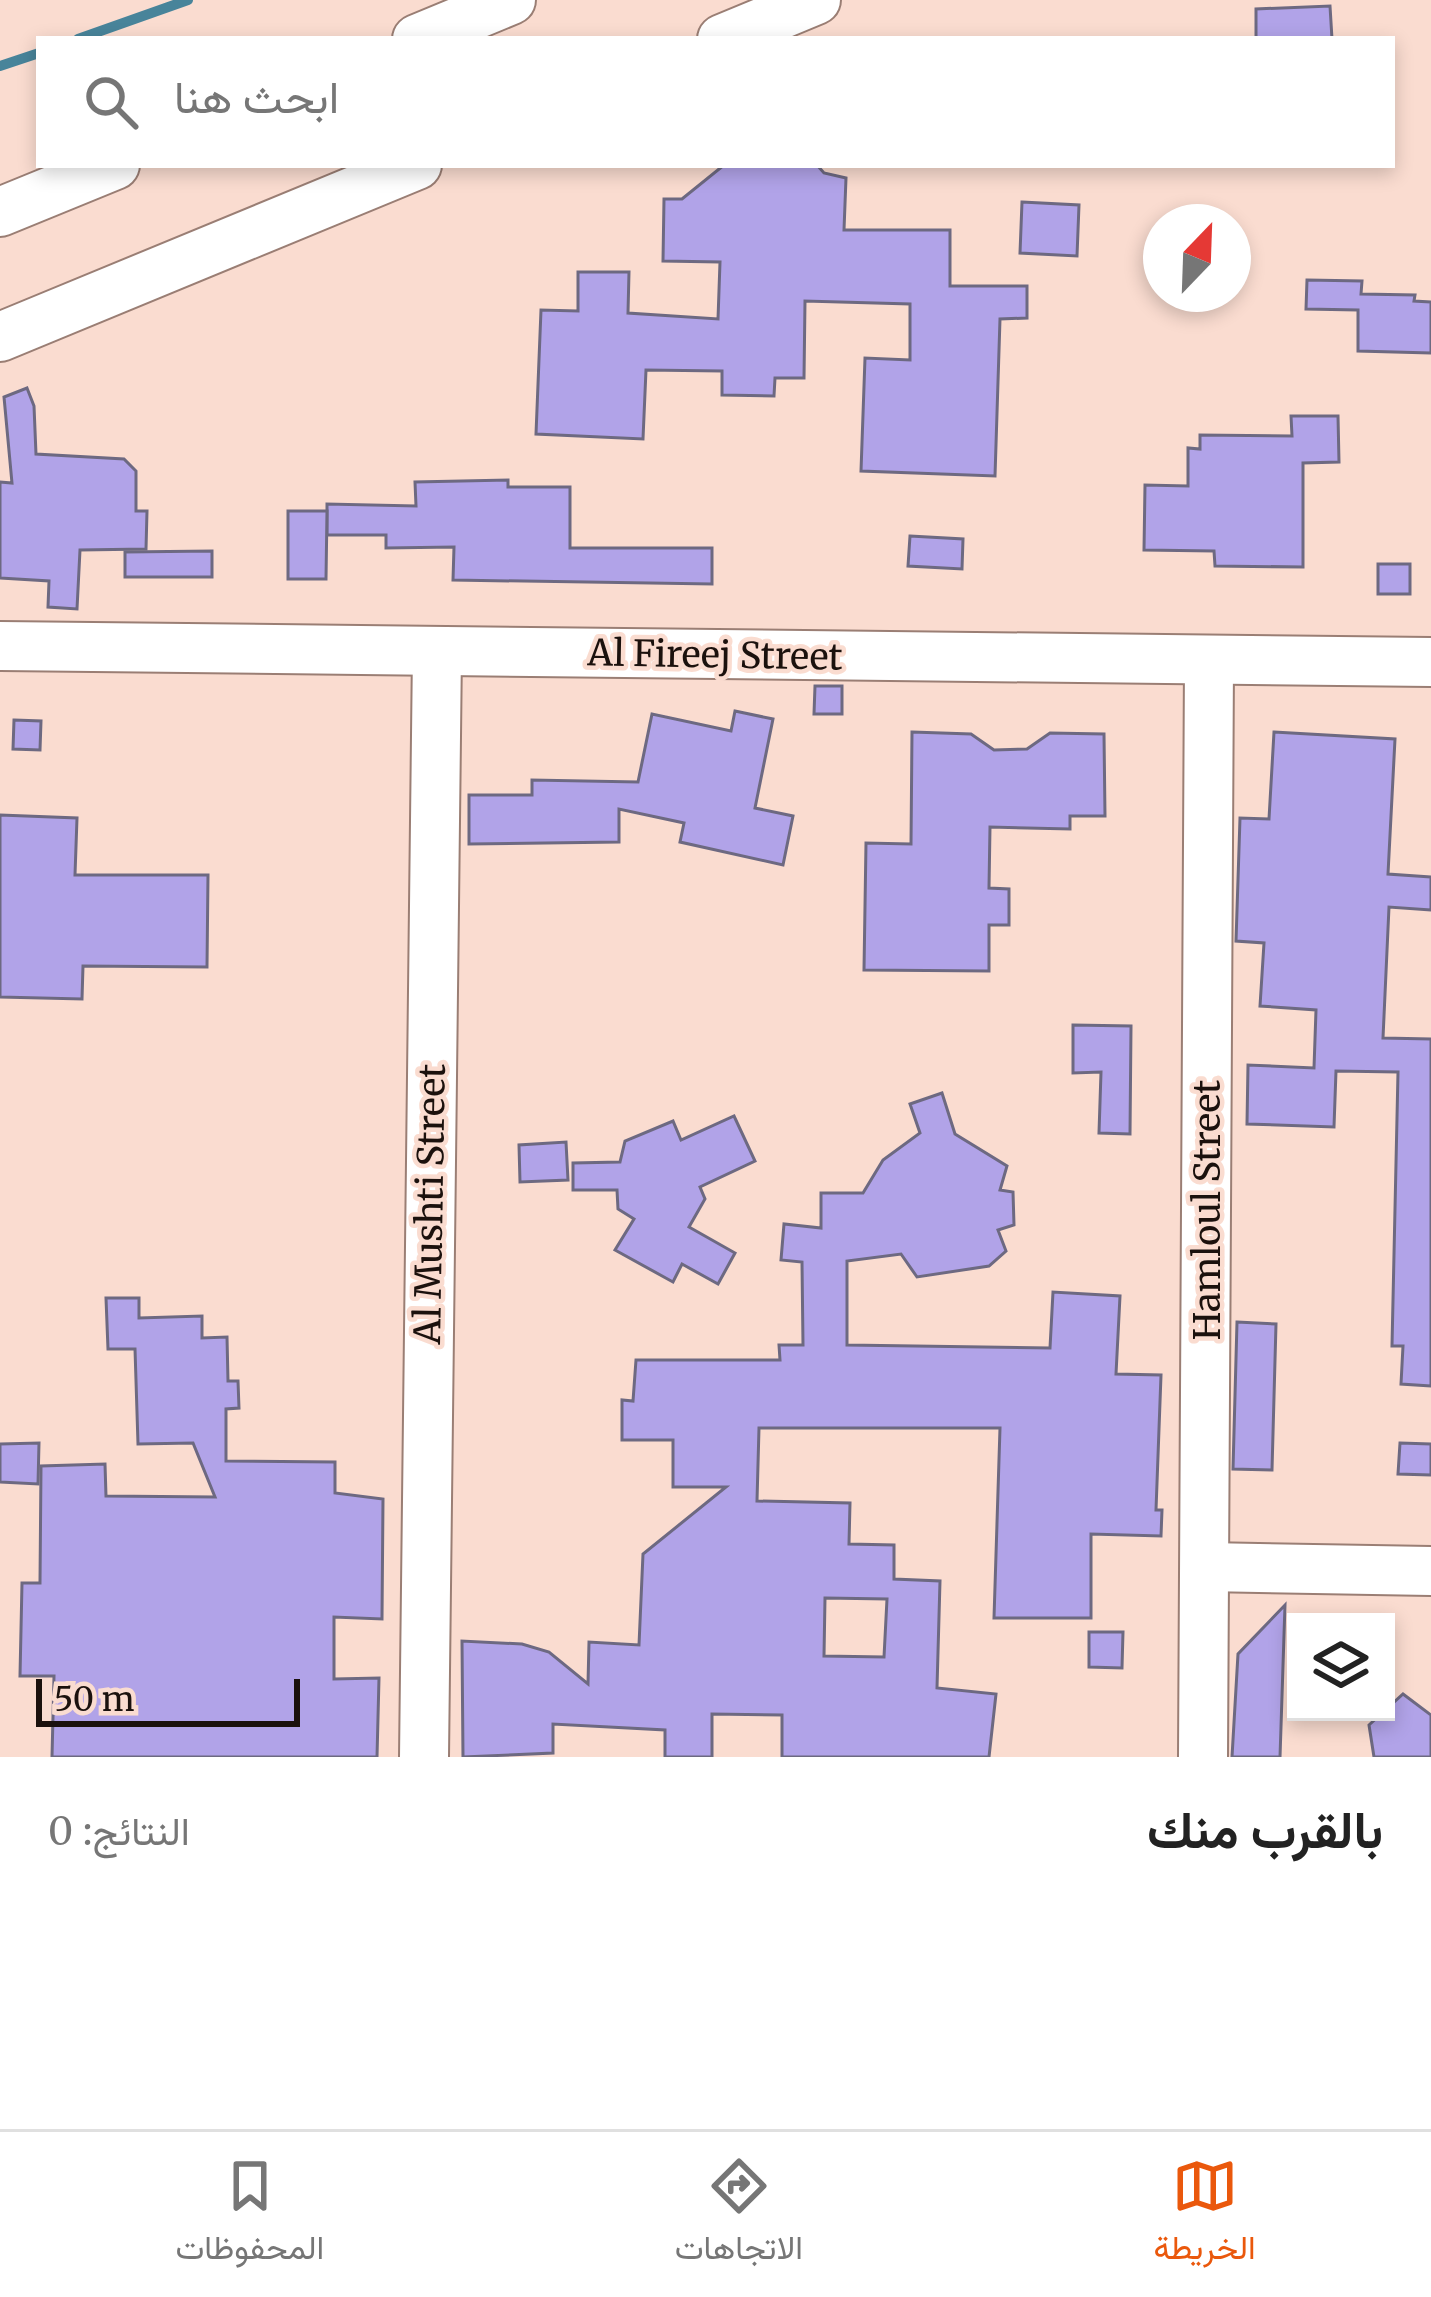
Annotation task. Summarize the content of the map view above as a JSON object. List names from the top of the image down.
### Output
{
  "streets": {
    "street": ["Al Fireej Street", "Al Mushti Street", "Hamloul Street"]
  },
  "crossings": [
    ["Al Fireej Street", "Al Mushti Street"],
    ["Al Fireej Street", "Hamloul Street"]
  ],
  "scale_bar": "50 m",
  "north": "top right",
  "page": {
    "search": "ابحث هنا",
    "scale": "50 m",
    "heading": ["بالقرب منك", "النتائج: 0"],
    "nav": ["الخريطة", "الاتجاهات", "المحفوظات"]
  }
}
